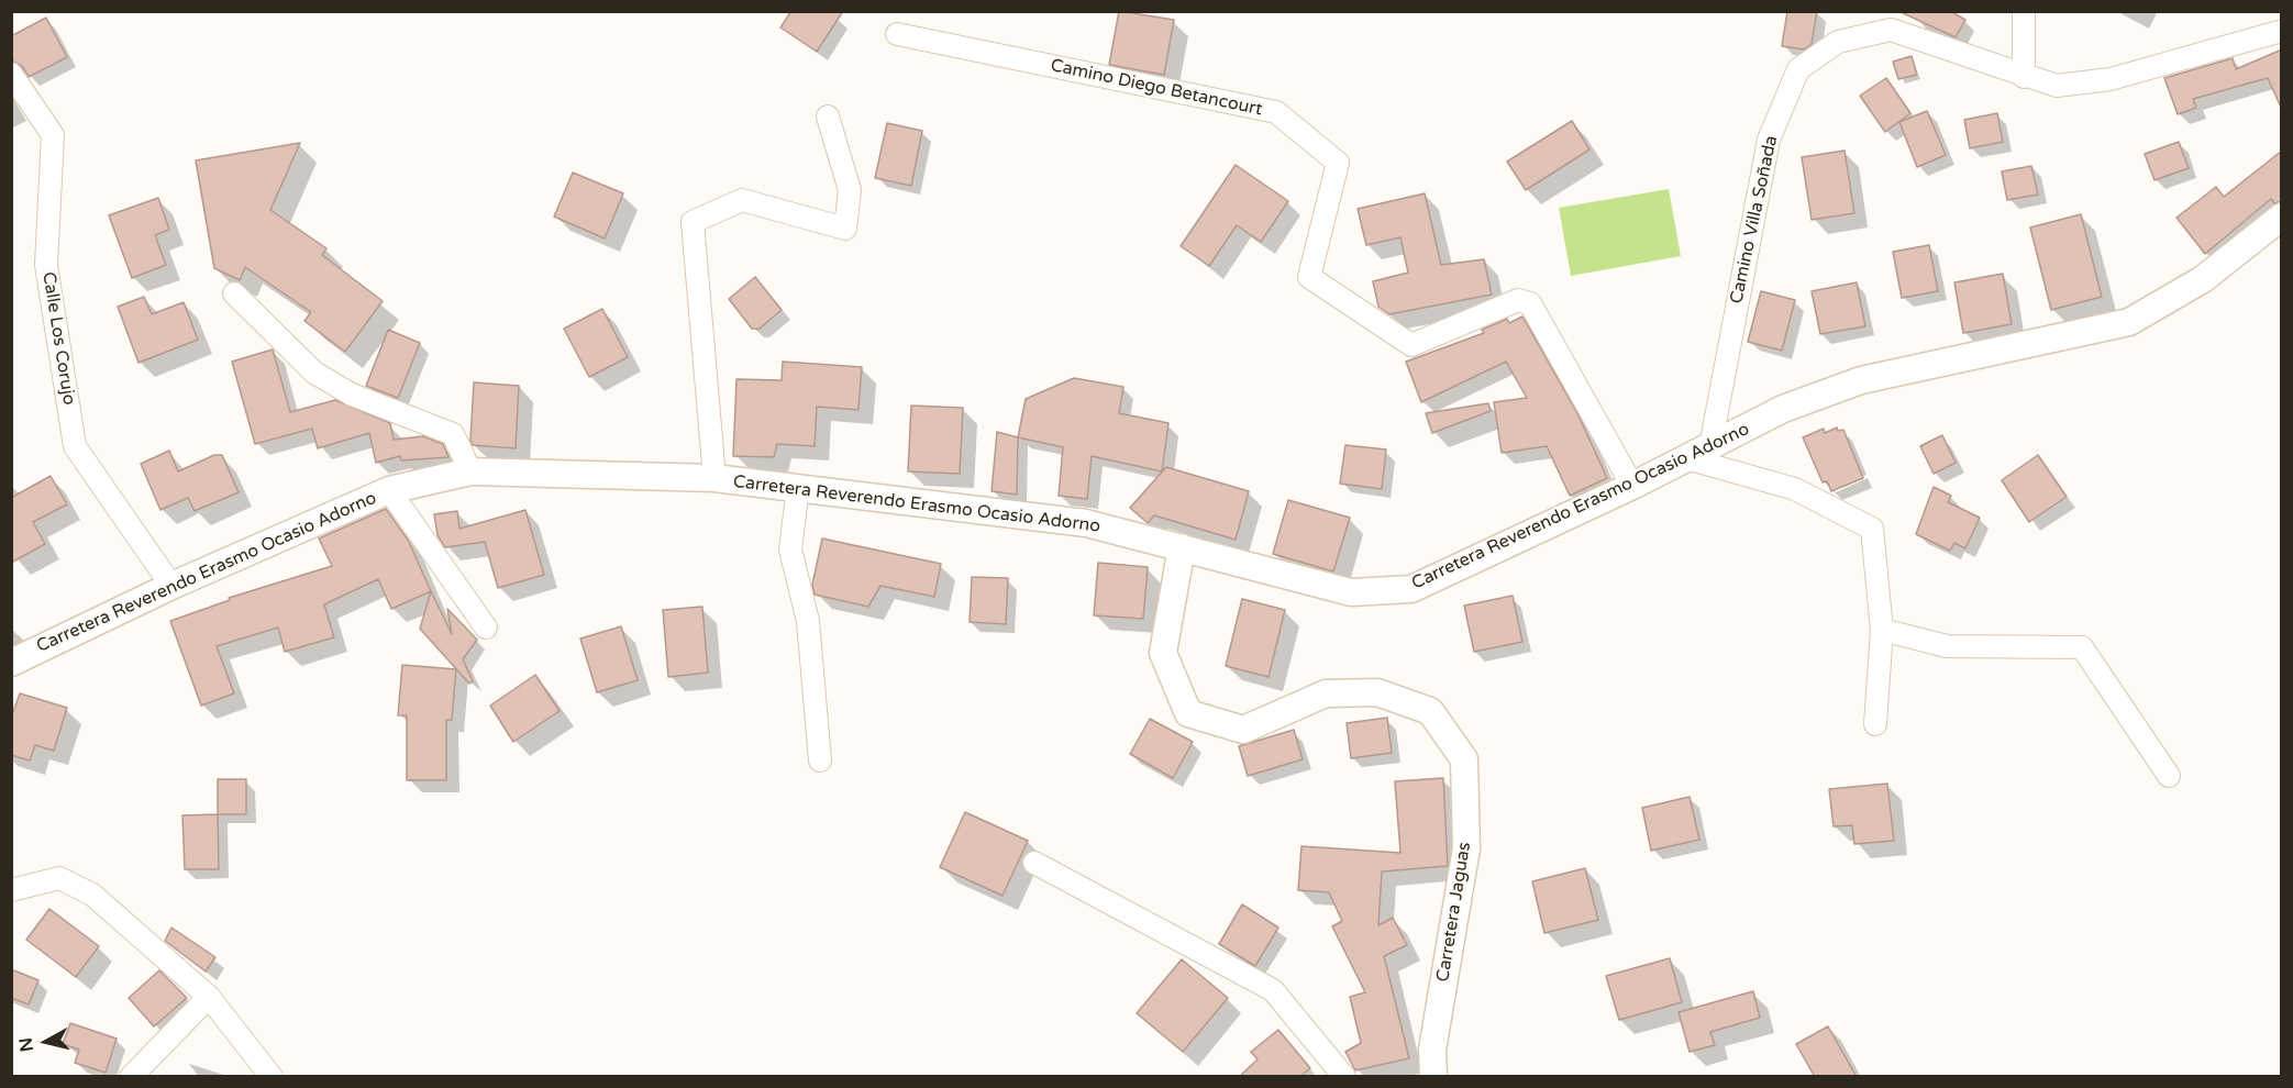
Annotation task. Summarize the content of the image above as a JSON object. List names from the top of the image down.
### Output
{
  "streets": {
    "street": [
      "Camino Diego Betancourt",
      "Camino Villa Soñada",
      "Calle Los Corujo",
      "Carretera Reverendo Erasmo Ocasio Adorno",
      "Carretera Jaguas"
    ]
  },
  "crossings": [
    ["Camino Diego Betancourt", "Carretera Reverendo Erasmo Ocasio Adorno"],
    ["Camino Villa Soñada", "Carretera Reverendo Erasmo Ocasio Adorno"],
    ["Calle Los Corujo", "Carretera Reverendo Erasmo Ocasio Adorno"],
    ["Carretera Reverendo Erasmo Ocasio Adorno", "Carretera Jaguas"]
  ],
  "north": "left"
}
